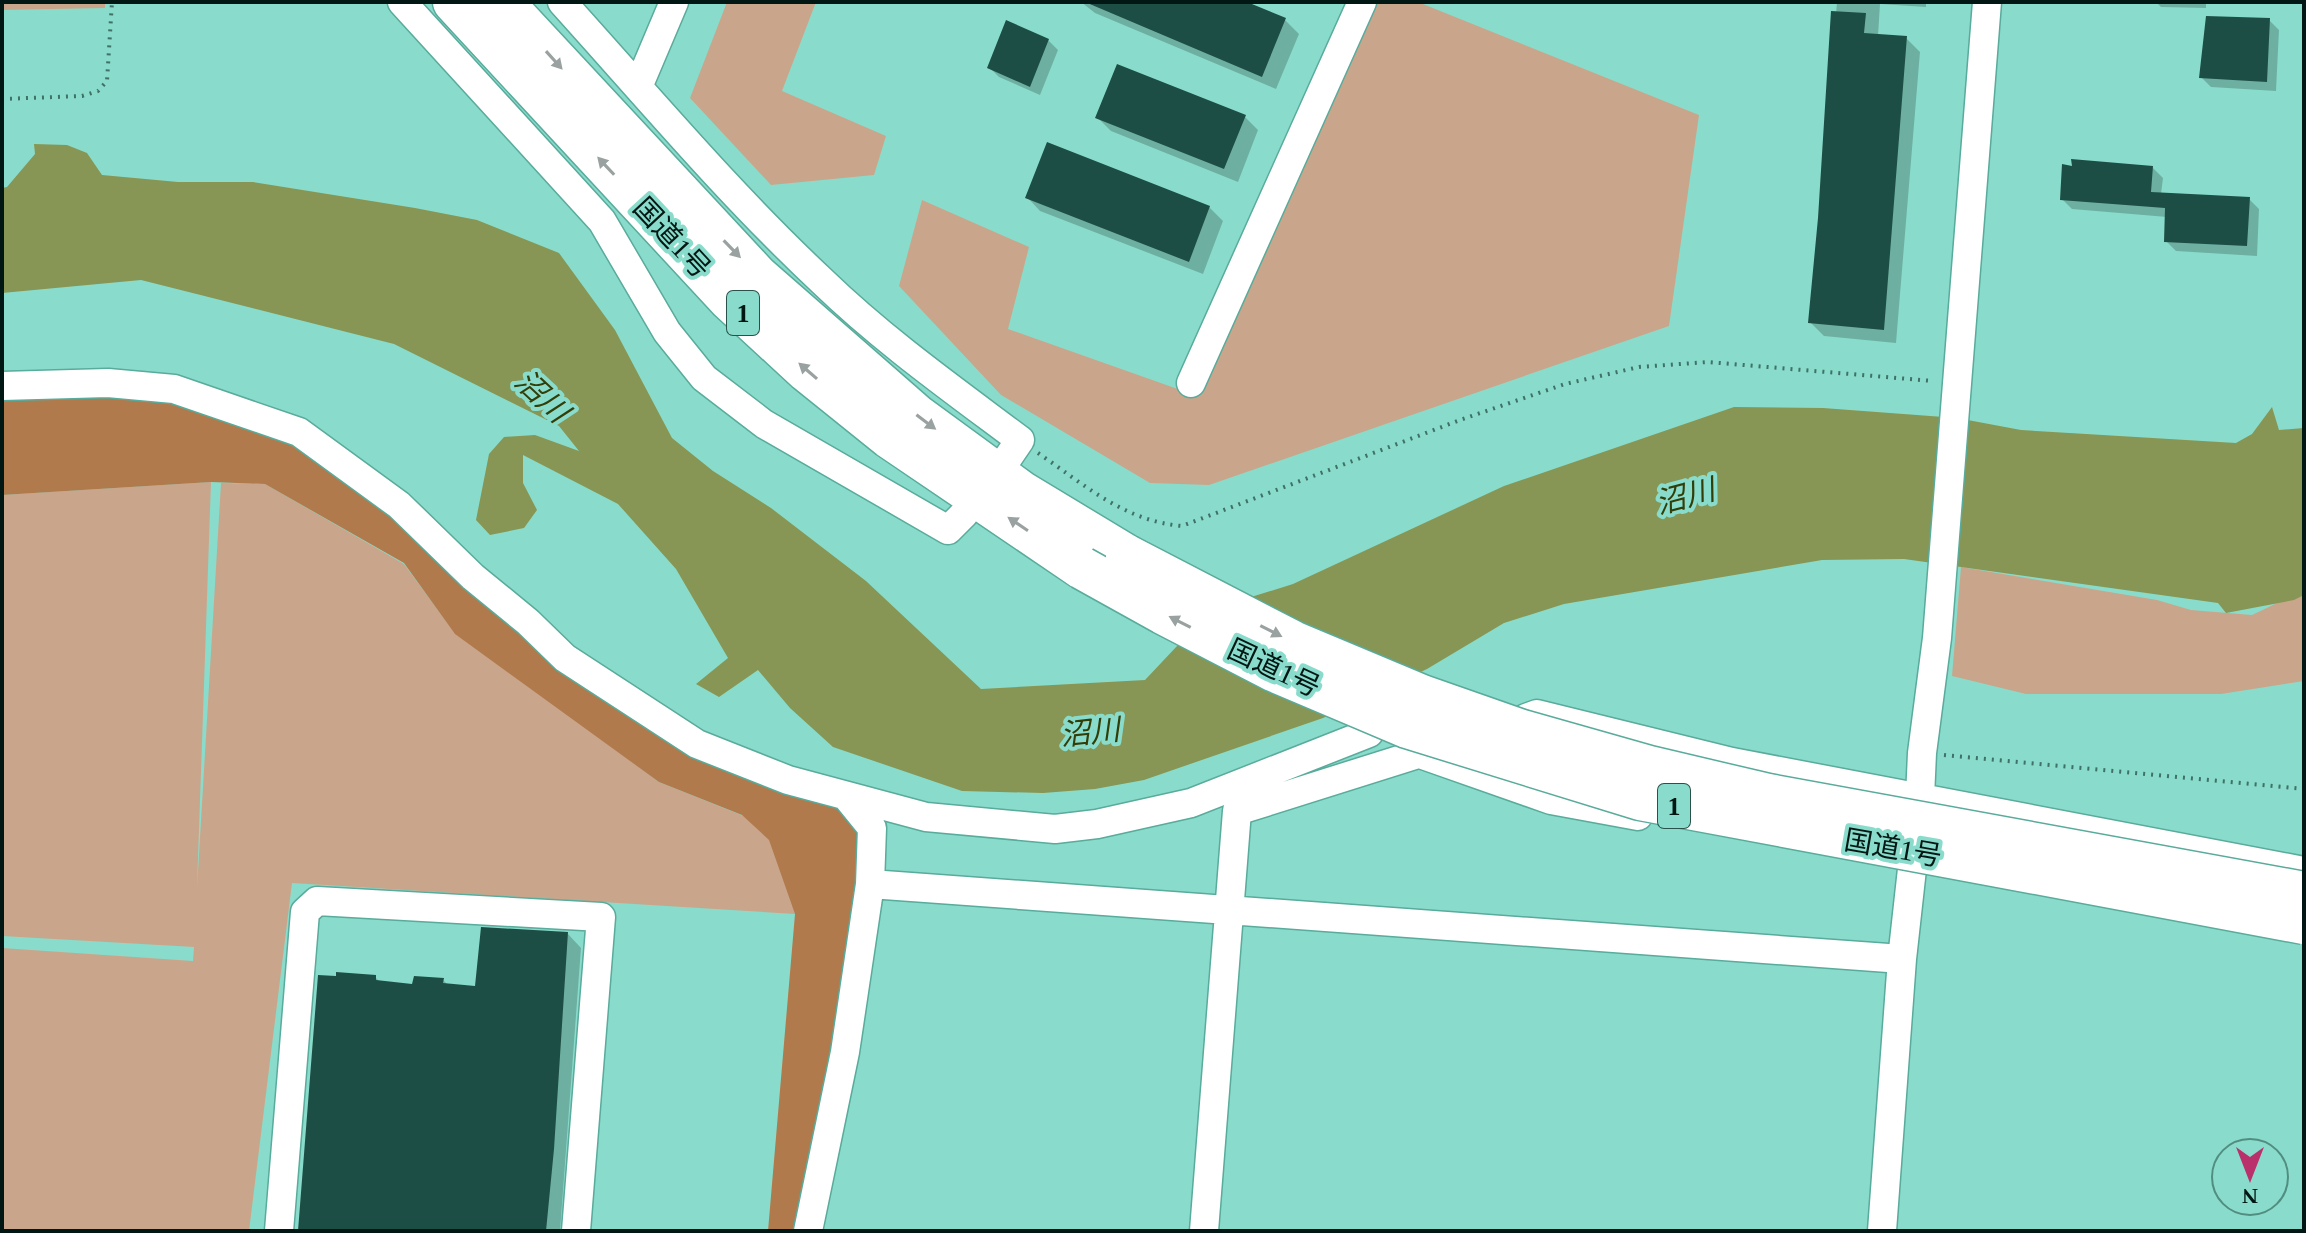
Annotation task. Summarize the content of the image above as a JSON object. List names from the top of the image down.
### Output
{
  "streets": {
    "highway": ["国道1号", "1"]
  },
  "water": ["沼川"],
  "north": "bottom"
}
